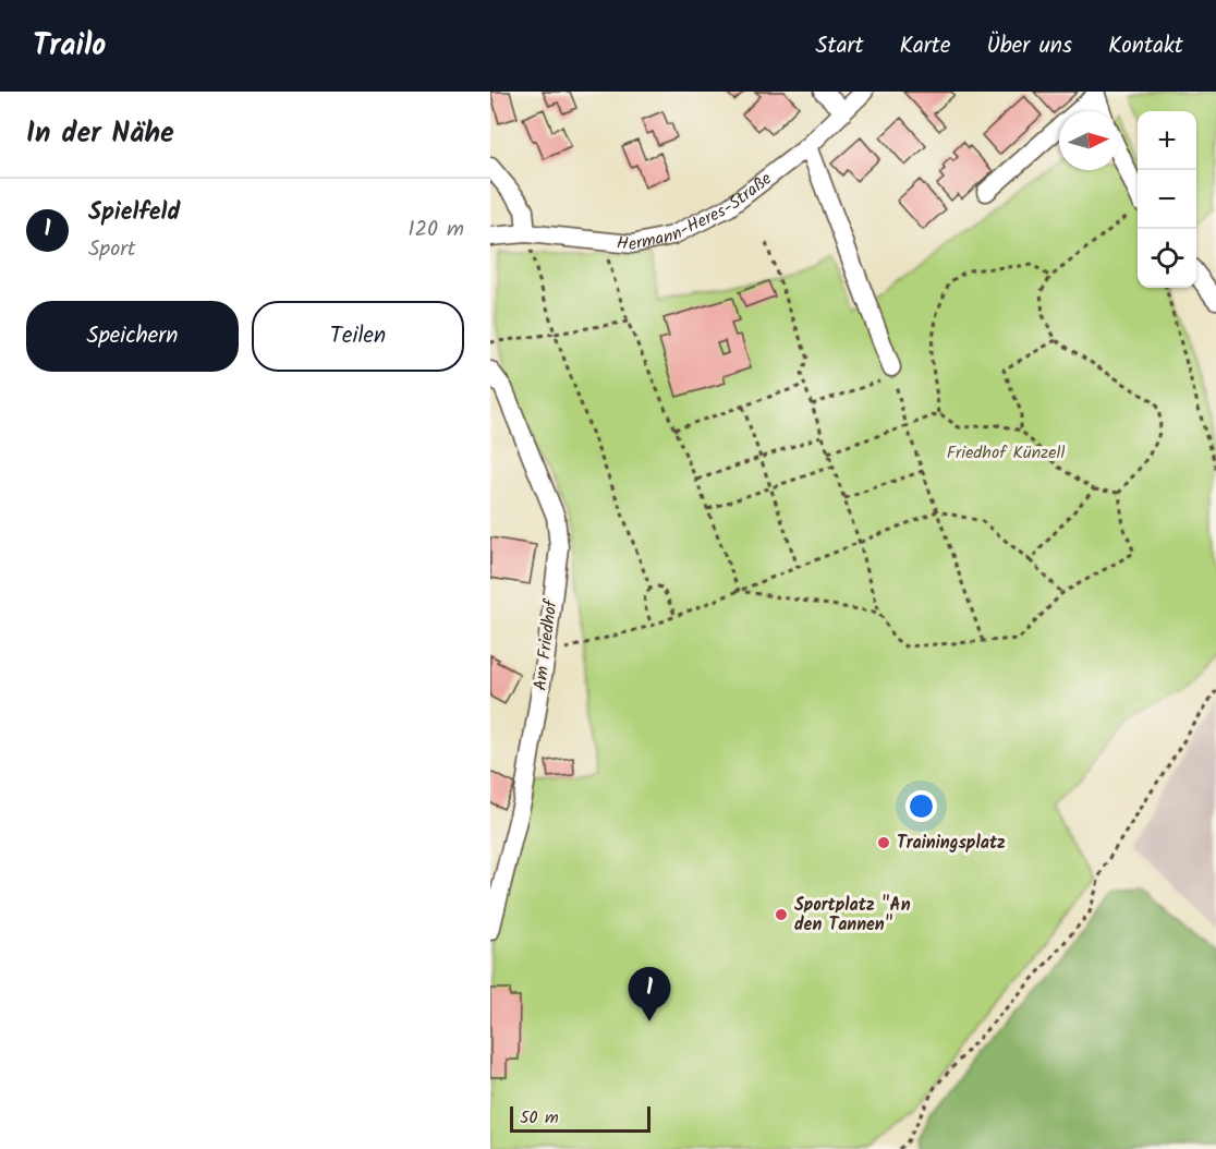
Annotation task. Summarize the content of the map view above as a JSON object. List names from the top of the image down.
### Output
{
  "streets": {
    "street": ["Hermann-Heres-Straße", "Am Friedhof"]
  },
  "parks": ["Friedhof Künzell"],
  "places": ["Trainingsplatz", "Sportplatz \"An den Tannen\""],
  "scale_bar": "50 m",
  "north": "right",
  "page": {
    "header": "Trailo",
    "nav": [
      "Start",
      "Karte",
      "Über uns",
      "Kontakt"
    ],
    "heading": "In der Nähe",
    "map_buttons": ["+", "−"],
    "list": [
      {
        "mark": "1",
        "name": "Spielfeld",
        "note": "Sport",
        "value": "120 m"
      }
    ],
    "buttons": ["Speichern", "Teilen"],
    "pins": "1",
    "scale": "50 m"
  }
}
